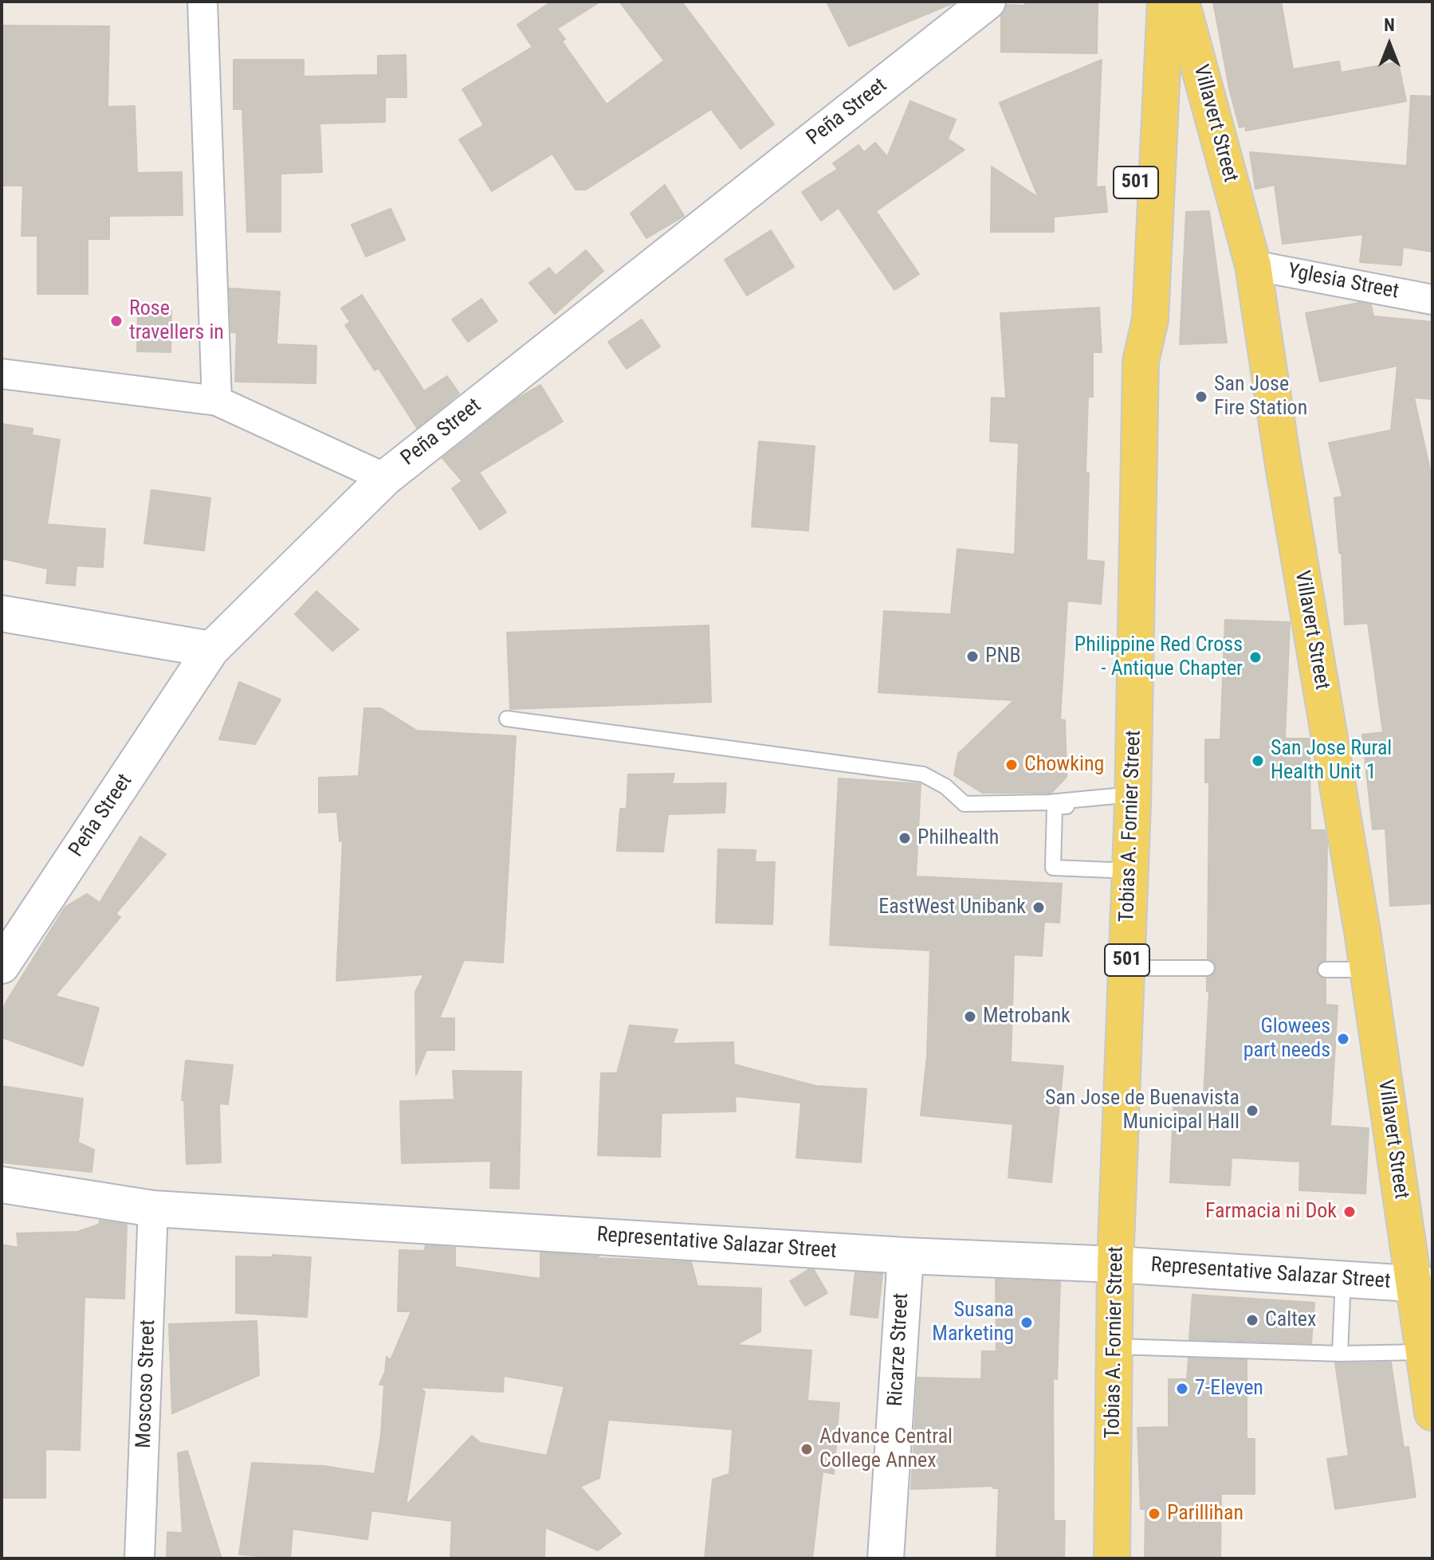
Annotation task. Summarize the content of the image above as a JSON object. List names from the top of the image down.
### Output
{
  "streets": {
    "main road": ["Villavert Street", "501", "Tobias A. Fornier Street"],
    "street": [
      "Peña Street",
      "Yglesia Street",
      "Representative Salazar Street",
      "Ricarze Street",
      "Moscoso Street"
    ]
  },
  "crossings": [
    ["Villavert Street", "Yglesia Street"],
    ["Villavert Street", "Representative Salazar Street"],
    ["Tobias A. Fornier Street", "Representative Salazar Street"],
    ["Representative Salazar Street", "Ricarze Street"],
    ["Representative Salazar Street", "Moscoso Street"]
  ],
  "places": [
    "Rose travellers in",
    "San Jose Fire Station",
    "PNB",
    "Philippine Red Cross - Antique Chapter",
    "San Jose Rural Health Unit 1",
    "Chowking",
    "Philhealth",
    "EastWest Unibank",
    "Metrobank",
    "Glowees part needs",
    "San Jose de Buenavista Municipal Hall",
    "Farmacia ni Dok",
    "Caltex",
    "Susana Marketing",
    "7-Eleven",
    "Advance Central College Annex",
    "Parillihan"
  ],
  "north": "top"
}
